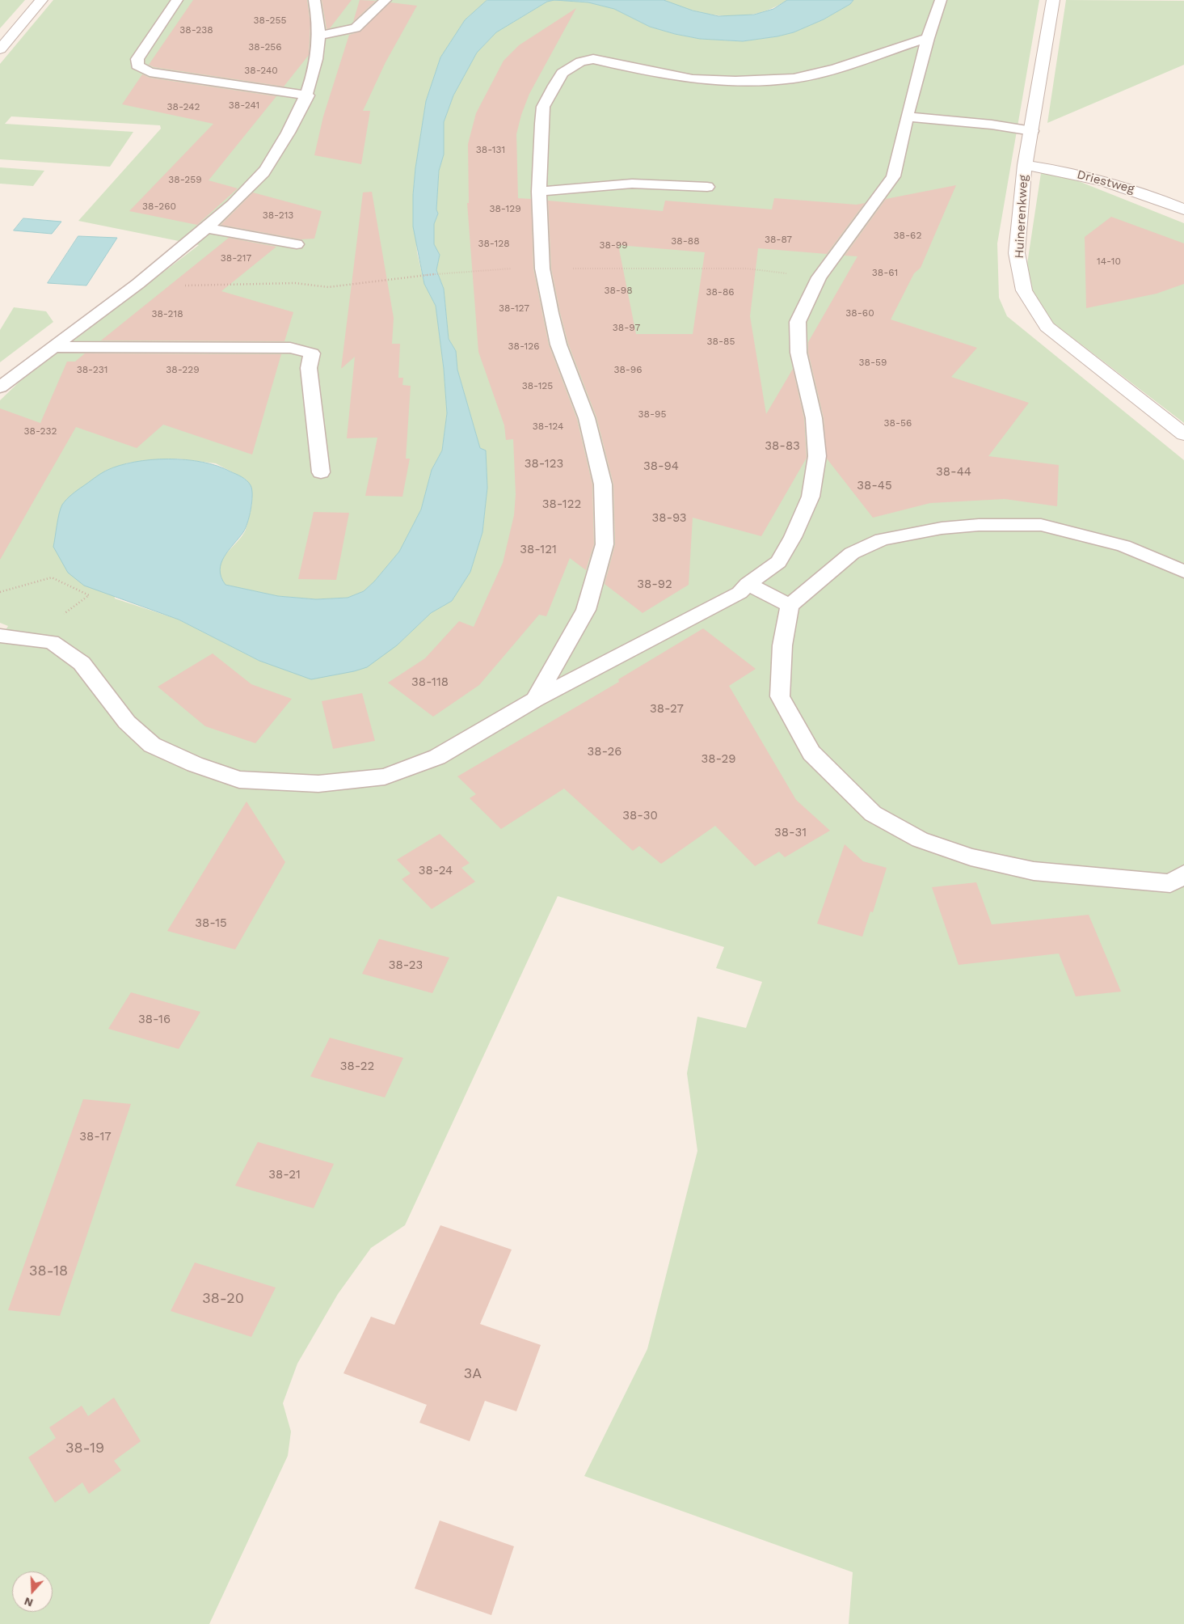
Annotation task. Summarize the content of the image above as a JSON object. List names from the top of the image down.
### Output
{
  "streets": {
    "street": ["Driestweg", "Huinerenkweg"]
  },
  "crossings": [
    ["Driestweg", "Huinerenkweg"]
  ],
  "house_numbers": [
    "38-255",
    "38-238",
    "38-256",
    "38-240",
    "38-241",
    "38-242",
    "38-131",
    "38-259",
    "38-260",
    "38-129",
    "38-213",
    "38-62",
    "38-87",
    "38-88",
    "38-128",
    "38-99",
    "38-217",
    "14-10",
    "38-61",
    "38-98",
    "38-86",
    "38-127",
    "38-60",
    "38-218",
    "38-97",
    "38-85",
    "38-126",
    "38-59",
    "38-231",
    "38-229",
    "38-96",
    "38-125",
    "38-95",
    "38-56",
    "38-124",
    "38-232",
    "38-83",
    "38-123",
    "38-94",
    "38-44",
    "38-45",
    "38-122",
    "38-93",
    "38-121",
    "38-92",
    "38-118",
    "38-27",
    "38-26",
    "38-29",
    "38-30",
    "38-31",
    "38-24",
    "38-15",
    "38-23",
    "38-16",
    "38-22",
    "38-17",
    "38-21",
    "38-18",
    "38-20",
    "3A",
    "38-19"
  ],
  "north": "bottom"
}
